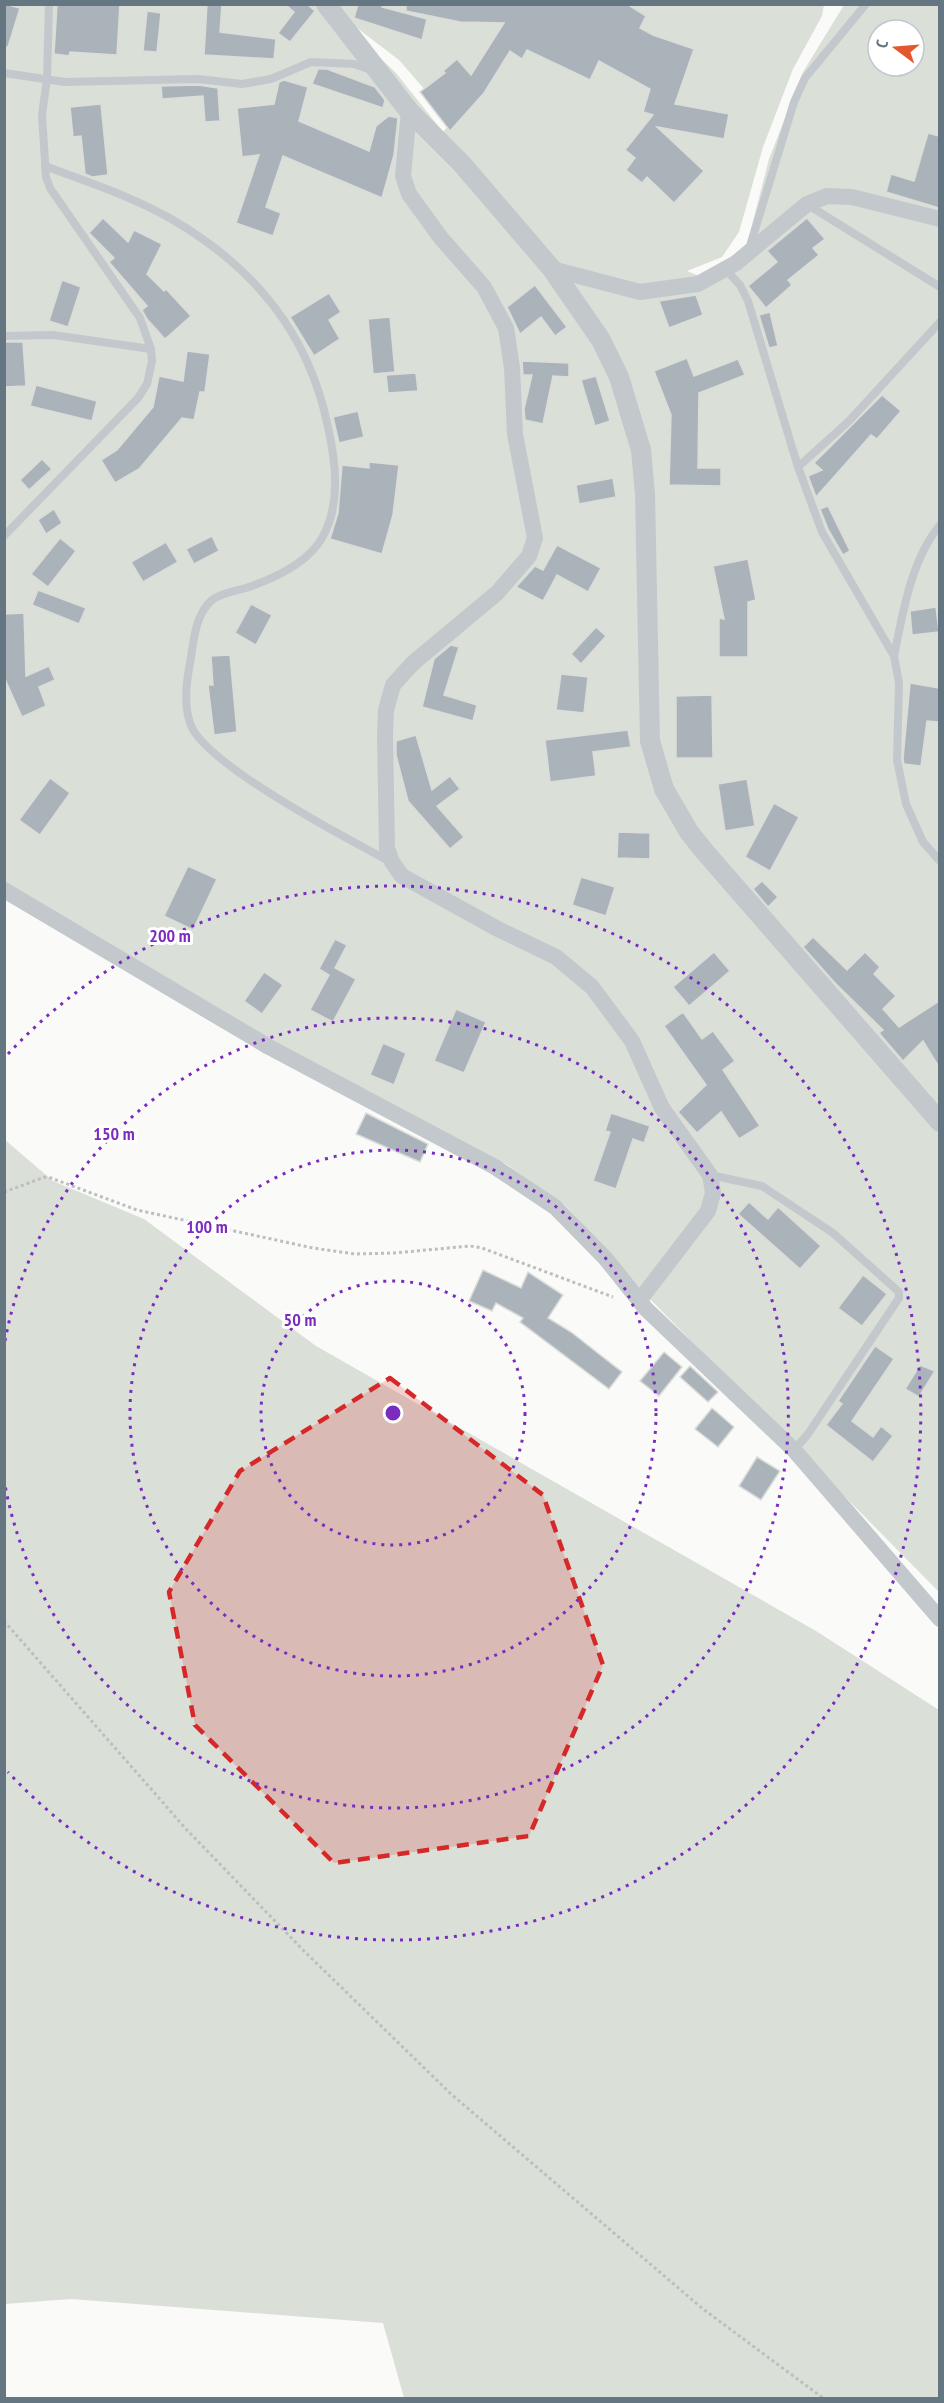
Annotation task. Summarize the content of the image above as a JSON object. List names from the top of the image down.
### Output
{
  "north": "left",
  "rings": [
    "200 m",
    "150 m",
    "100 m",
    "50 m"
  ]
}
